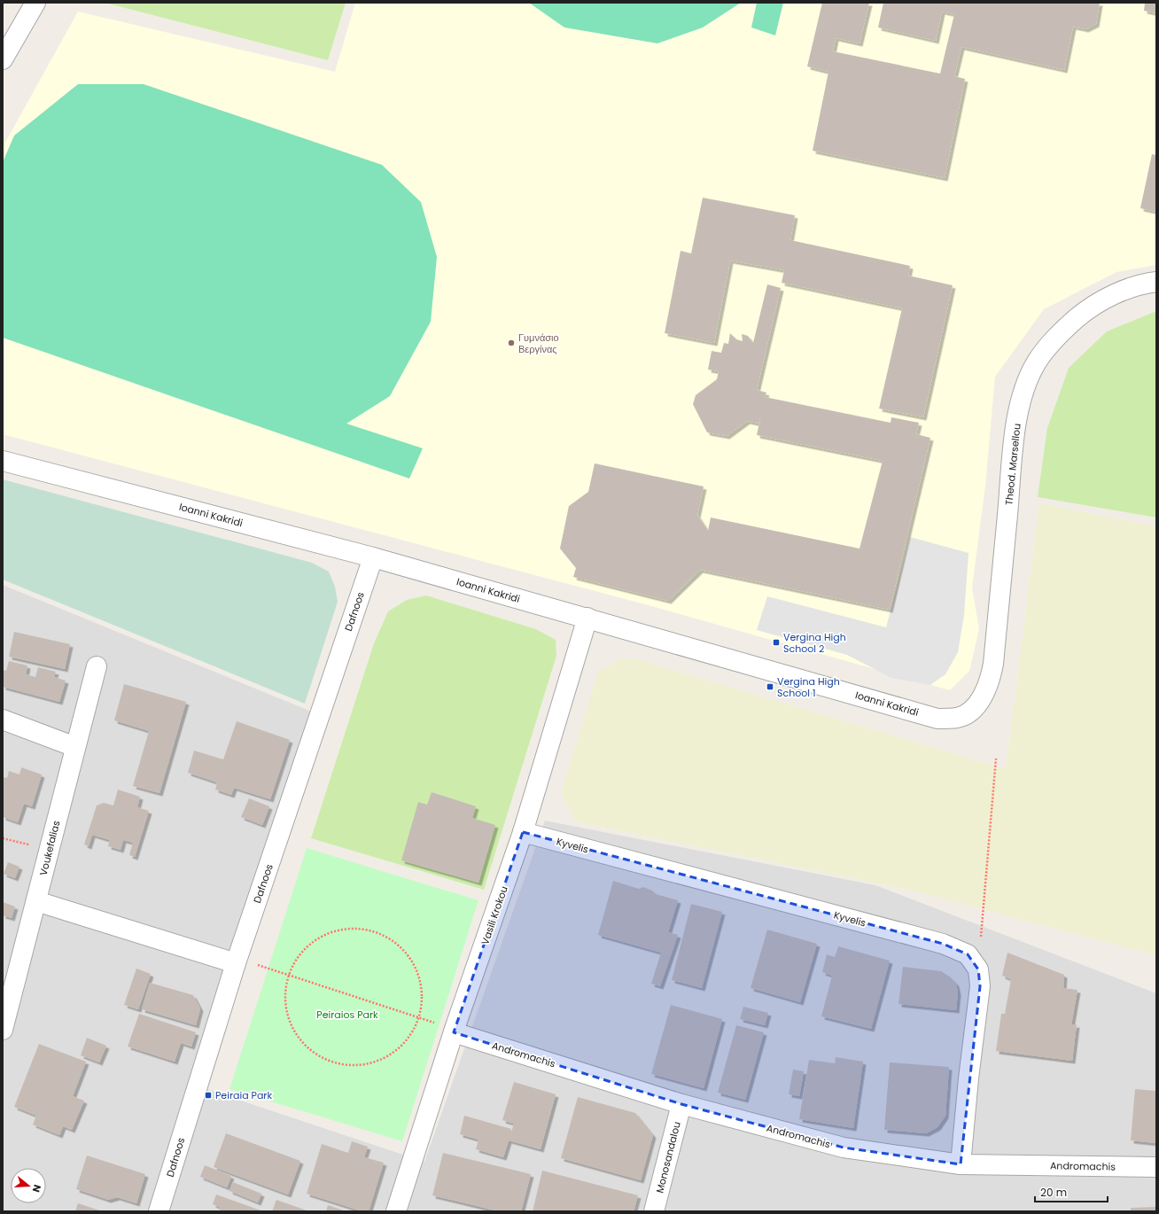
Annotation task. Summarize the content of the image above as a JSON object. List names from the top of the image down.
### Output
{
  "streets": {
    "street": [
      "Theod. Marsellou",
      "Ioanni Kakridi",
      "Dafnoos",
      "Kyvelis",
      "Voukefalias",
      "Vasili Krokou",
      "Andromachis",
      "Monosandalou"
    ]
  },
  "crossings": [
    ["Theod. Marsellou", "Ioanni Kakridi"],
    ["Ioanni Kakridi", "Dafnoos"],
    ["Ioanni Kakridi", "Vasili Krokou"],
    ["Kyvelis", "Vasili Krokou"],
    ["Vasili Krokou", "Andromachis"],
    ["Andromachis", "Monosandalou"]
  ],
  "parks": ["Peiraios Park"],
  "places": {
    "other": ["Γυμνάσιο Βεργίνας"],
    "transit": ["Vergina High School 2", "Vergina High School 1", "Peiraia Park"]
  },
  "scale_bar": "20 m",
  "north": "right"
}
